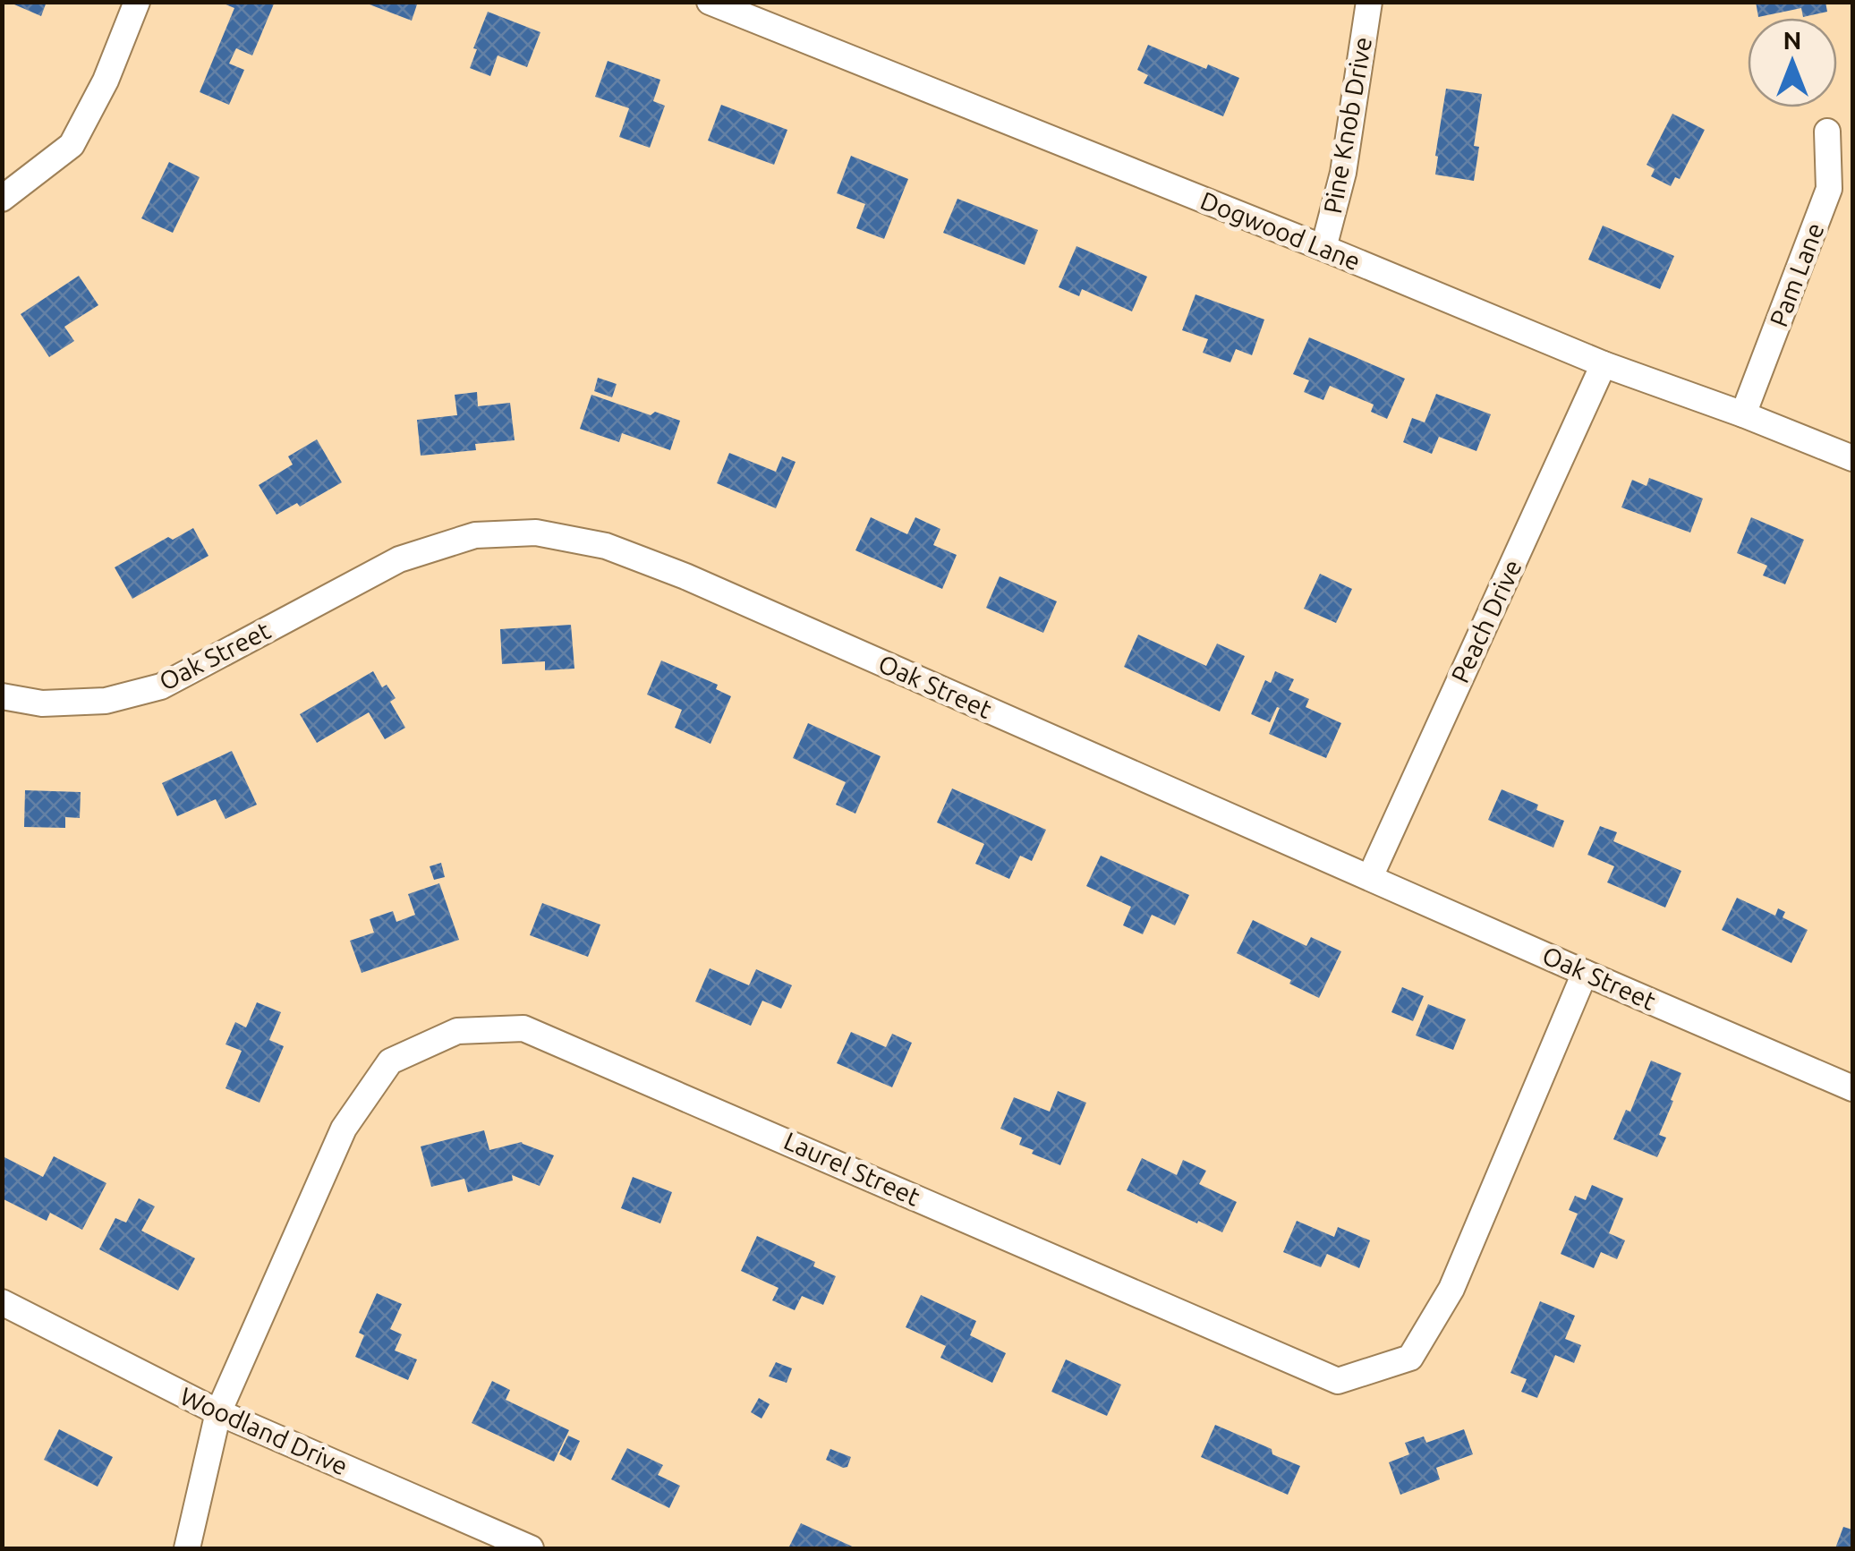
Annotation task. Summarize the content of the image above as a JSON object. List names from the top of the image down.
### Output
{
  "streets": {
    "street": [
      "Pine Knob Drive",
      "Dogwood Lane",
      "Pam Lane",
      "Peach Drive",
      "Oak Street",
      "Laurel Street",
      "Woodland Drive"
    ]
  },
  "crossings": [
    ["Pine Knob Drive", "Dogwood Lane"],
    ["Dogwood Lane", "Pam Lane"],
    ["Dogwood Lane", "Peach Drive"],
    ["Peach Drive", "Oak Street"],
    ["Oak Street", "Laurel Street"],
    ["Laurel Street", "Woodland Drive"]
  ],
  "north": "top"
}
